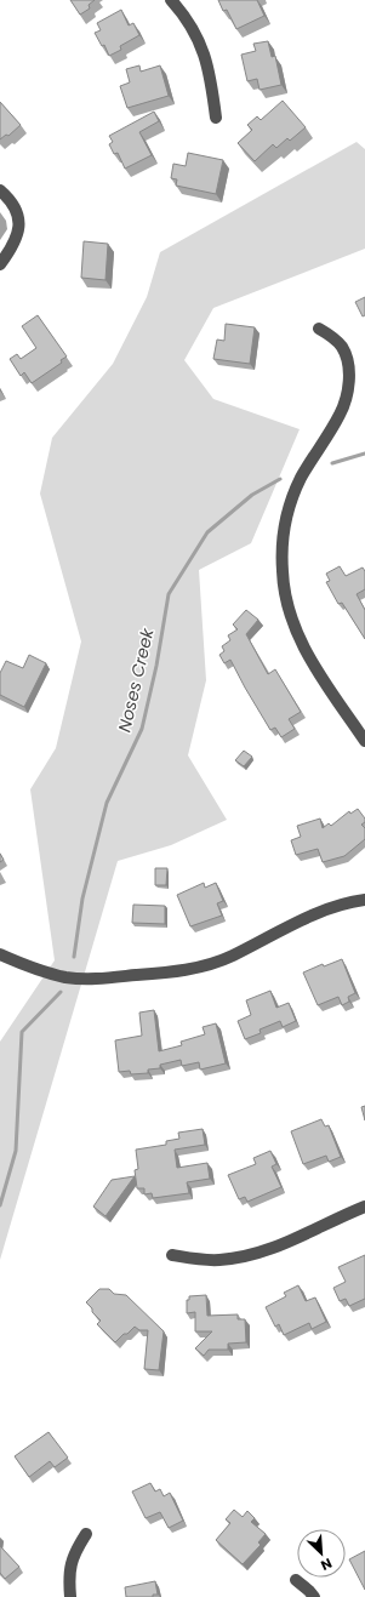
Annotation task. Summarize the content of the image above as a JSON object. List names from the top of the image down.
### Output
{
  "water": ["Noses Creek"],
  "north": "bottom right"
}
